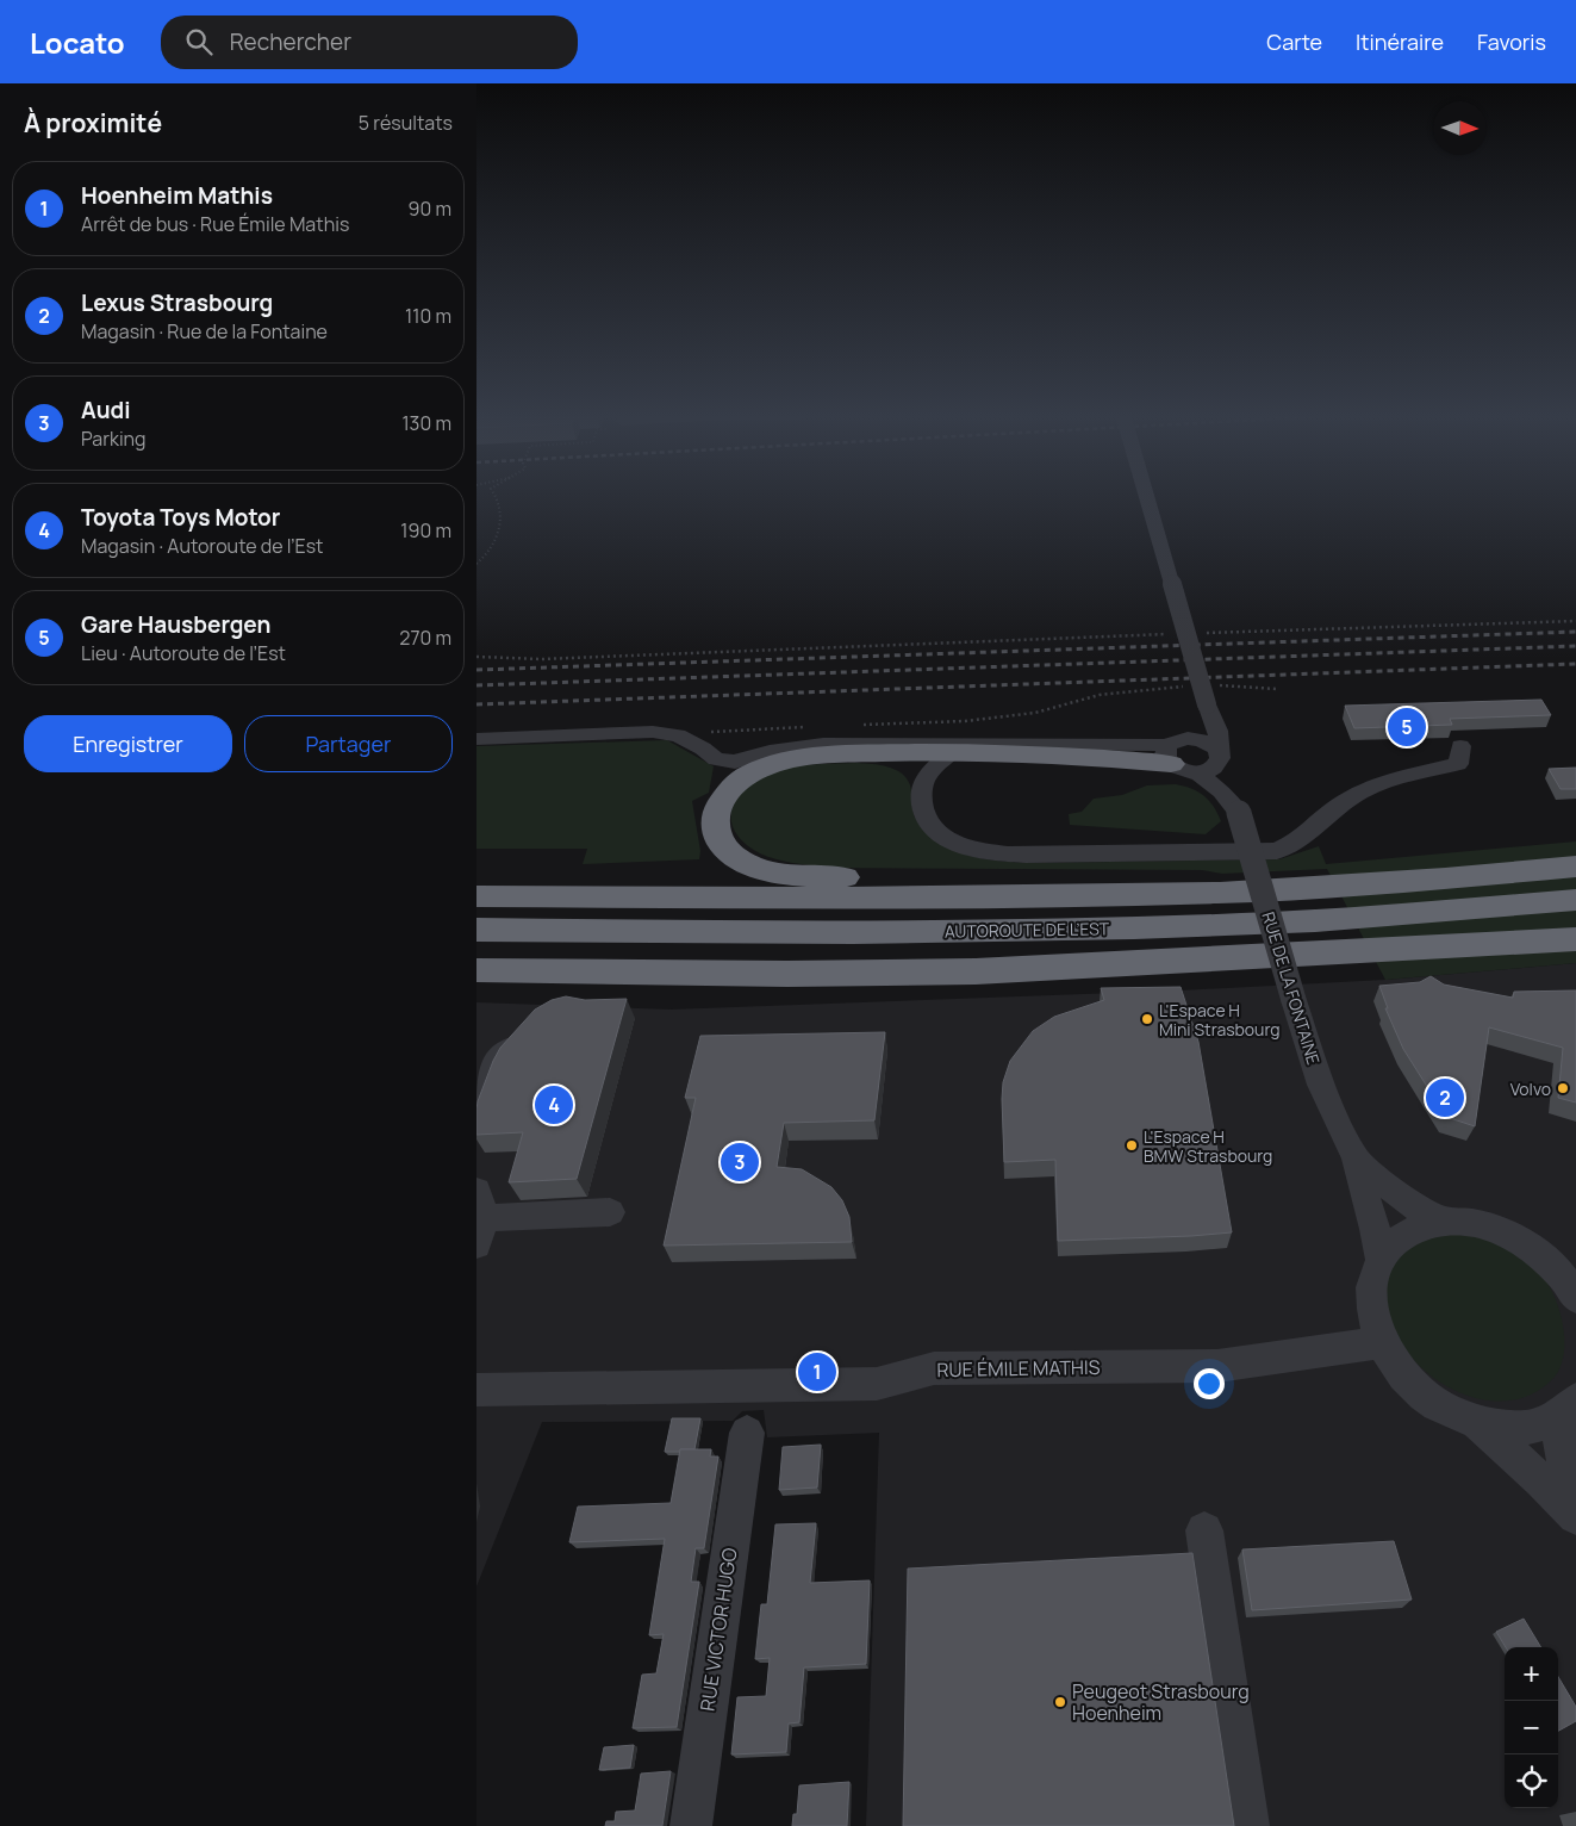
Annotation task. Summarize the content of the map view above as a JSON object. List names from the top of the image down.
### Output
{
  "streets": {
    "highway": ["AUTOROUTE DE L’EST"],
    "street": ["RUE DE LA FONTAINE", "RUE ÉMILE MATHIS", "RUE VICTOR HUGO"]
  },
  "crossings": [
    ["RUE DE LA FONTAINE", "RUE ÉMILE MATHIS"]
  ],
  "places": [
    "L'Espace H Mini Strasbourg",
    "Volvo",
    "L'Espace H BMW Strasbourg",
    "Peugeot Strasbourg Hoenheim"
  ],
  "north": "right",
  "page": {
    "header": "Locato",
    "search": "Rechercher",
    "nav": ["Carte", "Itinéraire", "Favoris"],
    "heading": ["À proximité", "5 résultats"],
    "list": [
      {
        "mark": "1",
        "name": "Hoenheim Mathis",
        "note": "Arrêt de bus · Rue Émile Mathis",
        "value": "90 m"
      },
      {
        "mark": "2",
        "name": "Lexus Strasbourg",
        "note": "Magasin · Rue de la Fontaine",
        "value": "110 m"
      },
      {
        "mark": "3",
        "name": "Audi",
        "note": "Parking",
        "value": "130 m"
      },
      {
        "mark": "4",
        "name": "Toyota Toys Motor",
        "note": "Magasin · Autoroute de l’Est",
        "value": "190 m"
      },
      {
        "mark": "5",
        "name": "Gare Hausbergen",
        "note": "Lieu · Autoroute de l’Est",
        "value": "270 m"
      }
    ],
    "buttons": ["Enregistrer", "Partager"],
    "pins": [
      "5",
      "2",
      "4",
      "3",
      "1"
    ],
    "map_buttons": ["+", "−"]
  }
}
